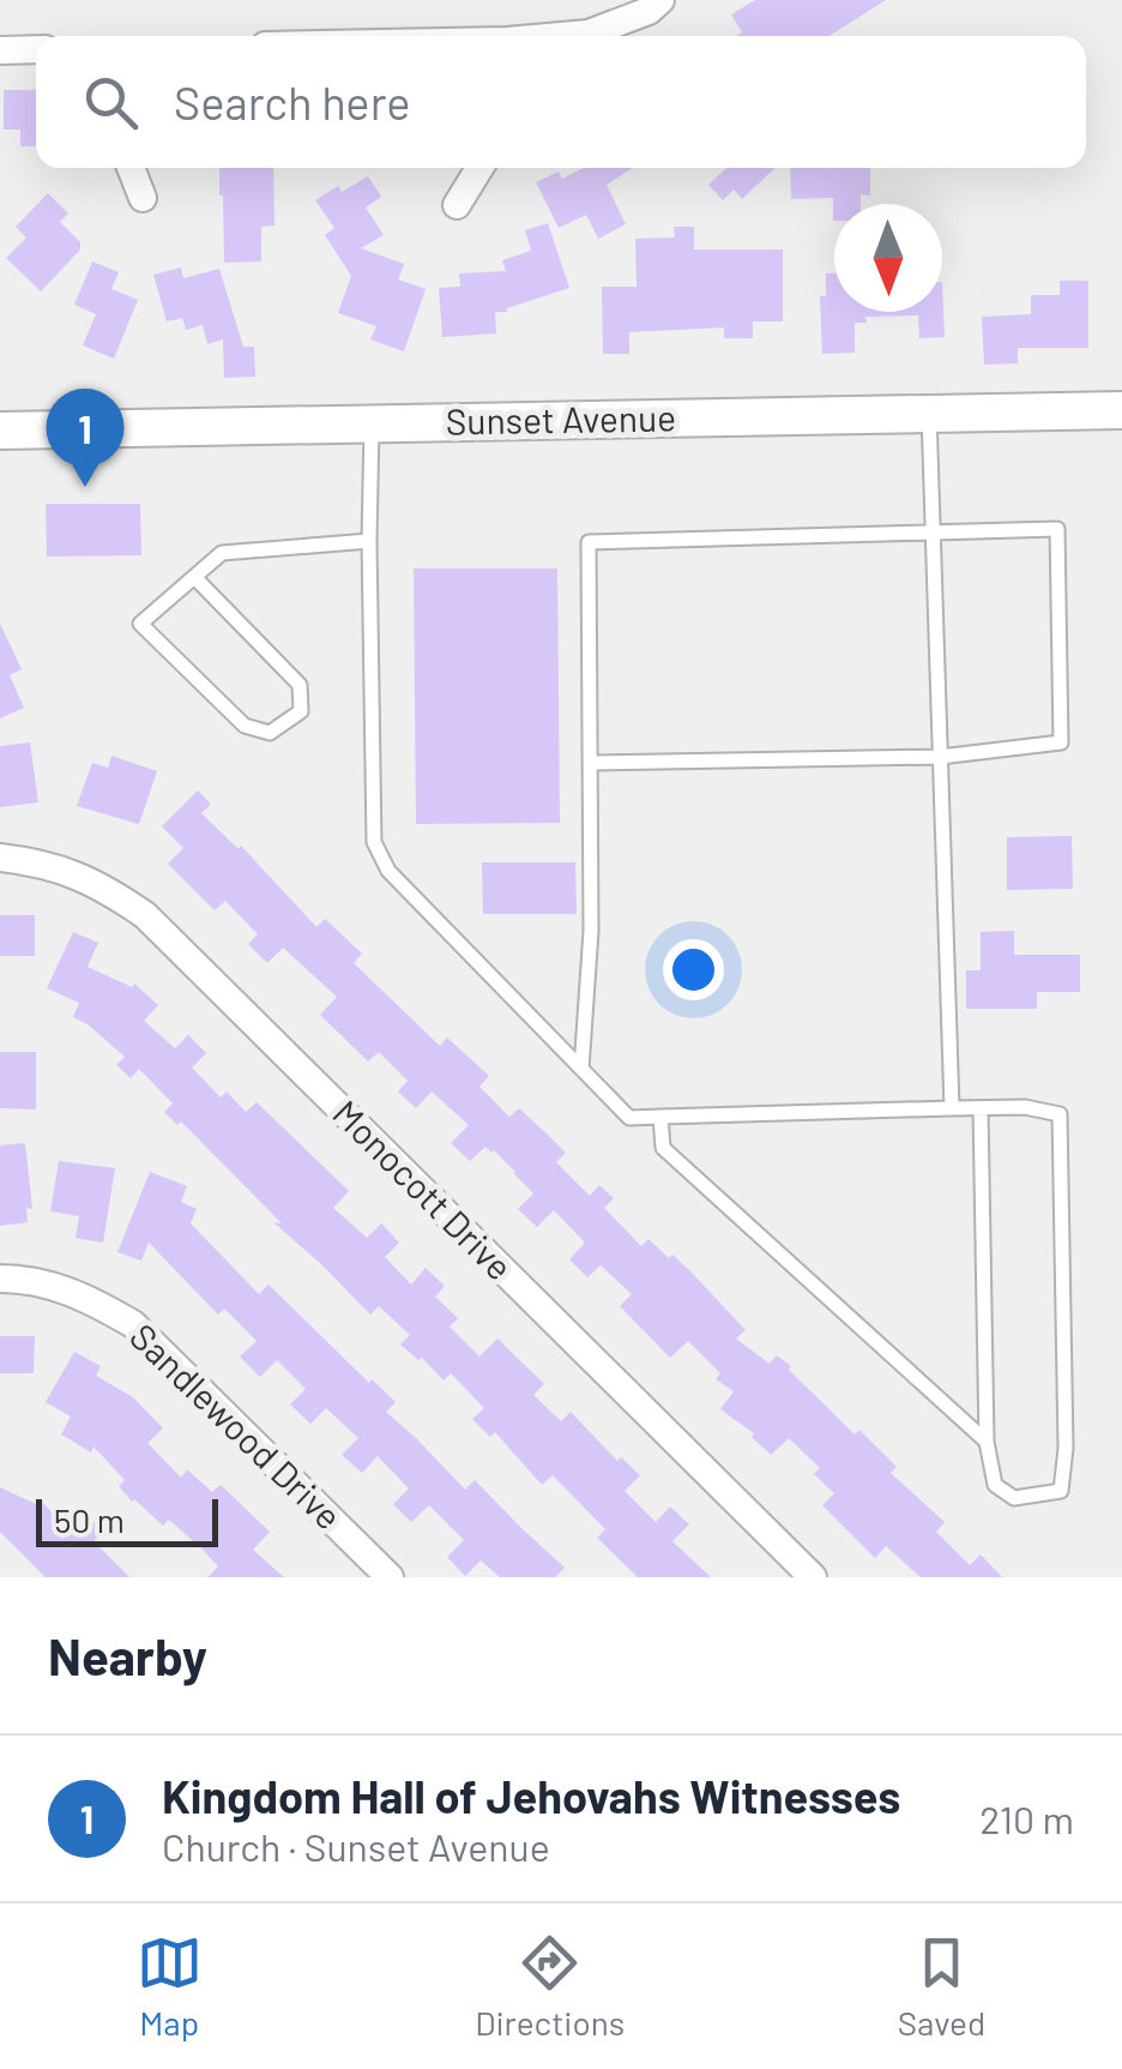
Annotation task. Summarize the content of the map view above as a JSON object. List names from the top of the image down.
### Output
{
  "streets": {
    "main road": ["Sunset Avenue"],
    "street": ["Monocott Drive", "Sandlewood Drive"]
  },
  "scale_bar": "50 m",
  "north": "bottom",
  "page": {
    "search": "Search here",
    "pins": "1",
    "scale": "50 m",
    "heading": "Nearby",
    "list": [
      {
        "mark": "1",
        "name": "Kingdom Hall of Jehovahs Witnesses",
        "note": "Church · Sunset Avenue",
        "value": "210 m"
      }
    ],
    "nav": ["Map", "Directions", "Saved"]
  }
}
